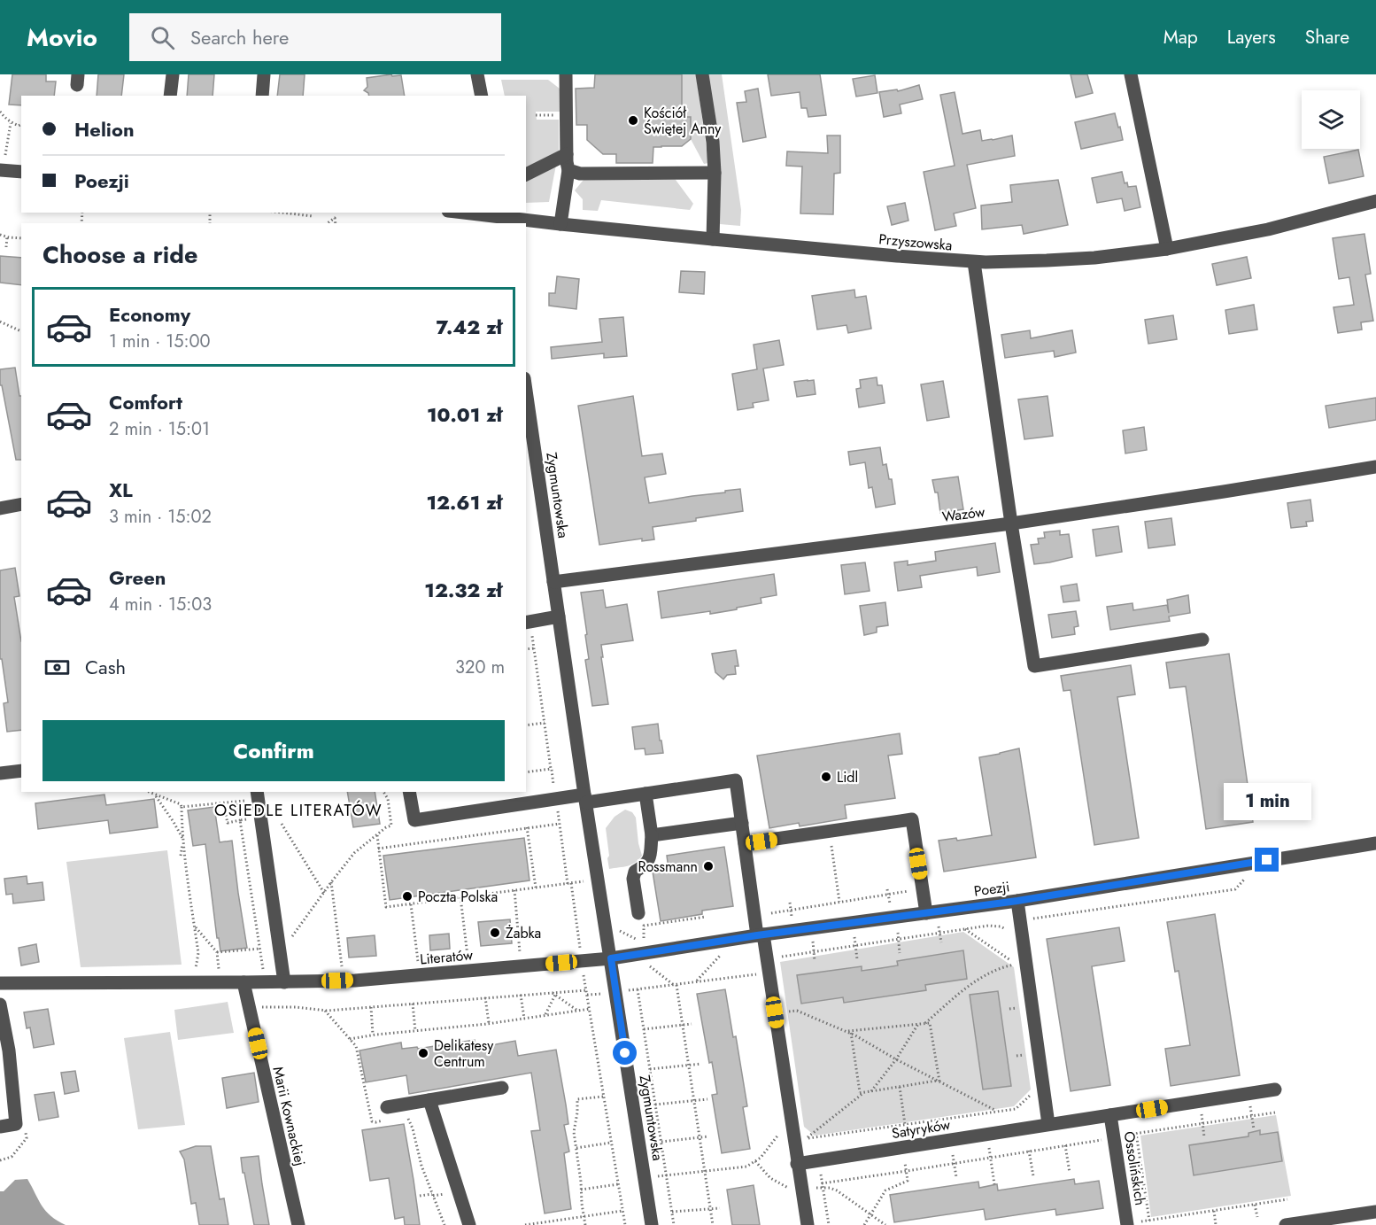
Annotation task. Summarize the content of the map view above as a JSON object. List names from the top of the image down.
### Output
{
  "streets": {
    "street": [
      "Przyszowska",
      "Zygmuntowska",
      "Wazów",
      "Poezji",
      "Literatów",
      "Marii Kownackiej",
      "Satyryków",
      "Ossolińskich"
    ]
  },
  "crossings": [
    ["Zygmuntowska", "Wazów"],
    ["Zygmuntowska", "Poezji"],
    ["Zygmuntowska", "Literatów"],
    ["Poezji", "Literatów"],
    ["Literatów", "Marii Kownackiej"],
    ["Satyryków", "Ossolińskich"]
  ],
  "districts": ["OSIEDLE LITERATÓW"],
  "places": [
    "Kościół Świętej Anny",
    "Lidl",
    "Rossmann",
    "Poczta Polska",
    "Żabka",
    "Delikatesy Centrum"
  ],
  "page": {
    "header": "Movio",
    "search": "Search here",
    "nav": ["Map", "Layers", "Share"],
    "banner": ["Helion", "Poezji"],
    "heading": "Choose a ride",
    "list": [
      {
        "name": "Economy",
        "note": "1 min · 15:00",
        "value": "7.42 zł"
      },
      {
        "name": "Comfort",
        "note": "2 min · 15:01",
        "value": "10.01 zł"
      },
      {
        "name": "XL",
        "note": "3 min · 15:02",
        "value": "12.61 zł"
      },
      {
        "name": "Green",
        "note": "4 min · 15:03",
        "value": "12.32 zł"
      }
    ],
    "pay": ["Cash", "320 m"],
    "buttons": "Confirm",
    "bubble": "1 min"
  }
}
